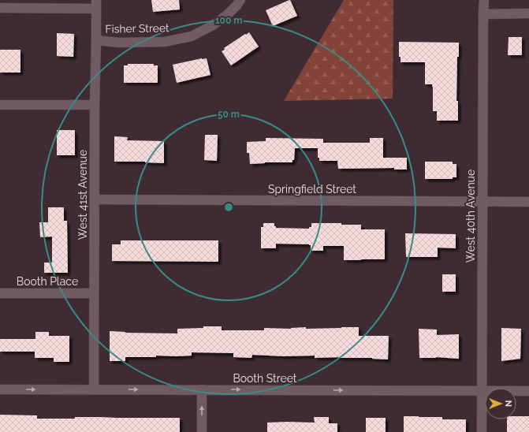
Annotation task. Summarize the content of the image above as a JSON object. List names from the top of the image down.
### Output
{
  "streets": {
    "street": [
      "Fisher Street",
      "Springfield Street",
      "West 41st Avenue",
      "West 40th Avenue",
      "Booth Place",
      "Booth Street"
    ]
  },
  "crossings": [
    ["Fisher Street", "West 41st Avenue"],
    ["Springfield Street", "West 41st Avenue"],
    ["Springfield Street", "West 40th Avenue"],
    ["West 41st Avenue", "Booth Place"],
    ["West 41st Avenue", "Booth Street"],
    ["West 40th Avenue", "Booth Street"]
  ],
  "one_way": ["Booth Street"],
  "north": "right",
  "rings": ["100 m", "50 m"]
}
